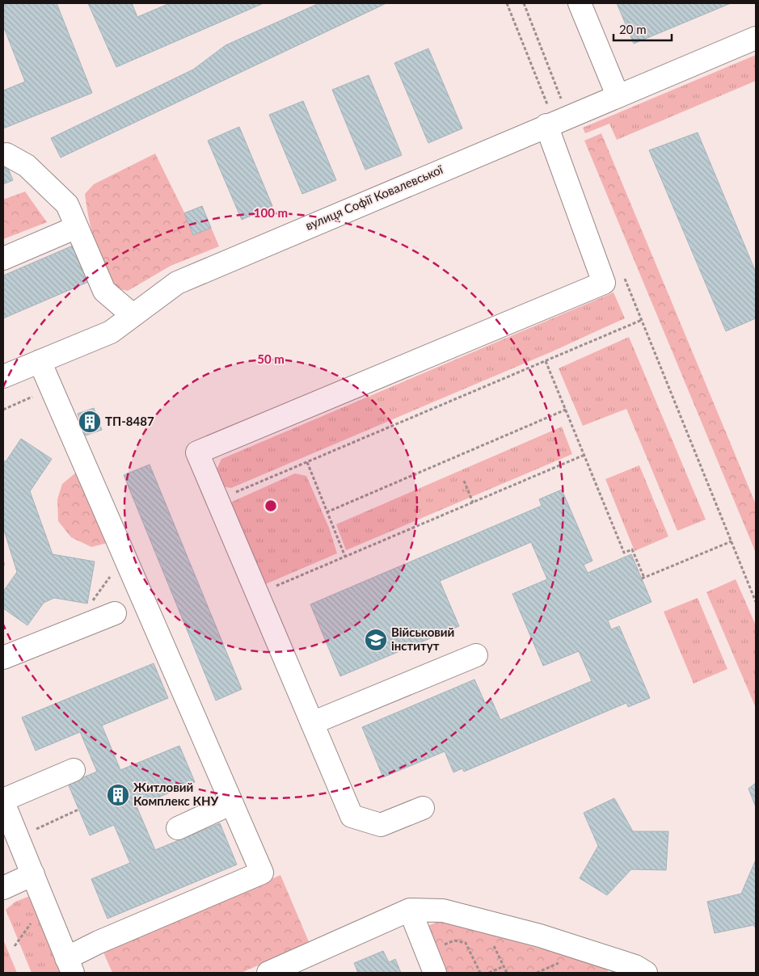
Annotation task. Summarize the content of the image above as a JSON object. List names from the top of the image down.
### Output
{
  "streets": {
    "street": ["вулиця Софії Ковалевської"]
  },
  "places": {
    "building": ["ТП-8487", "Житловий Комплекс КНУ"],
    "school or university": ["Військовий інститут"]
  },
  "scale_bar": "20 m",
  "rings": ["100 m", "50 m"]
}
